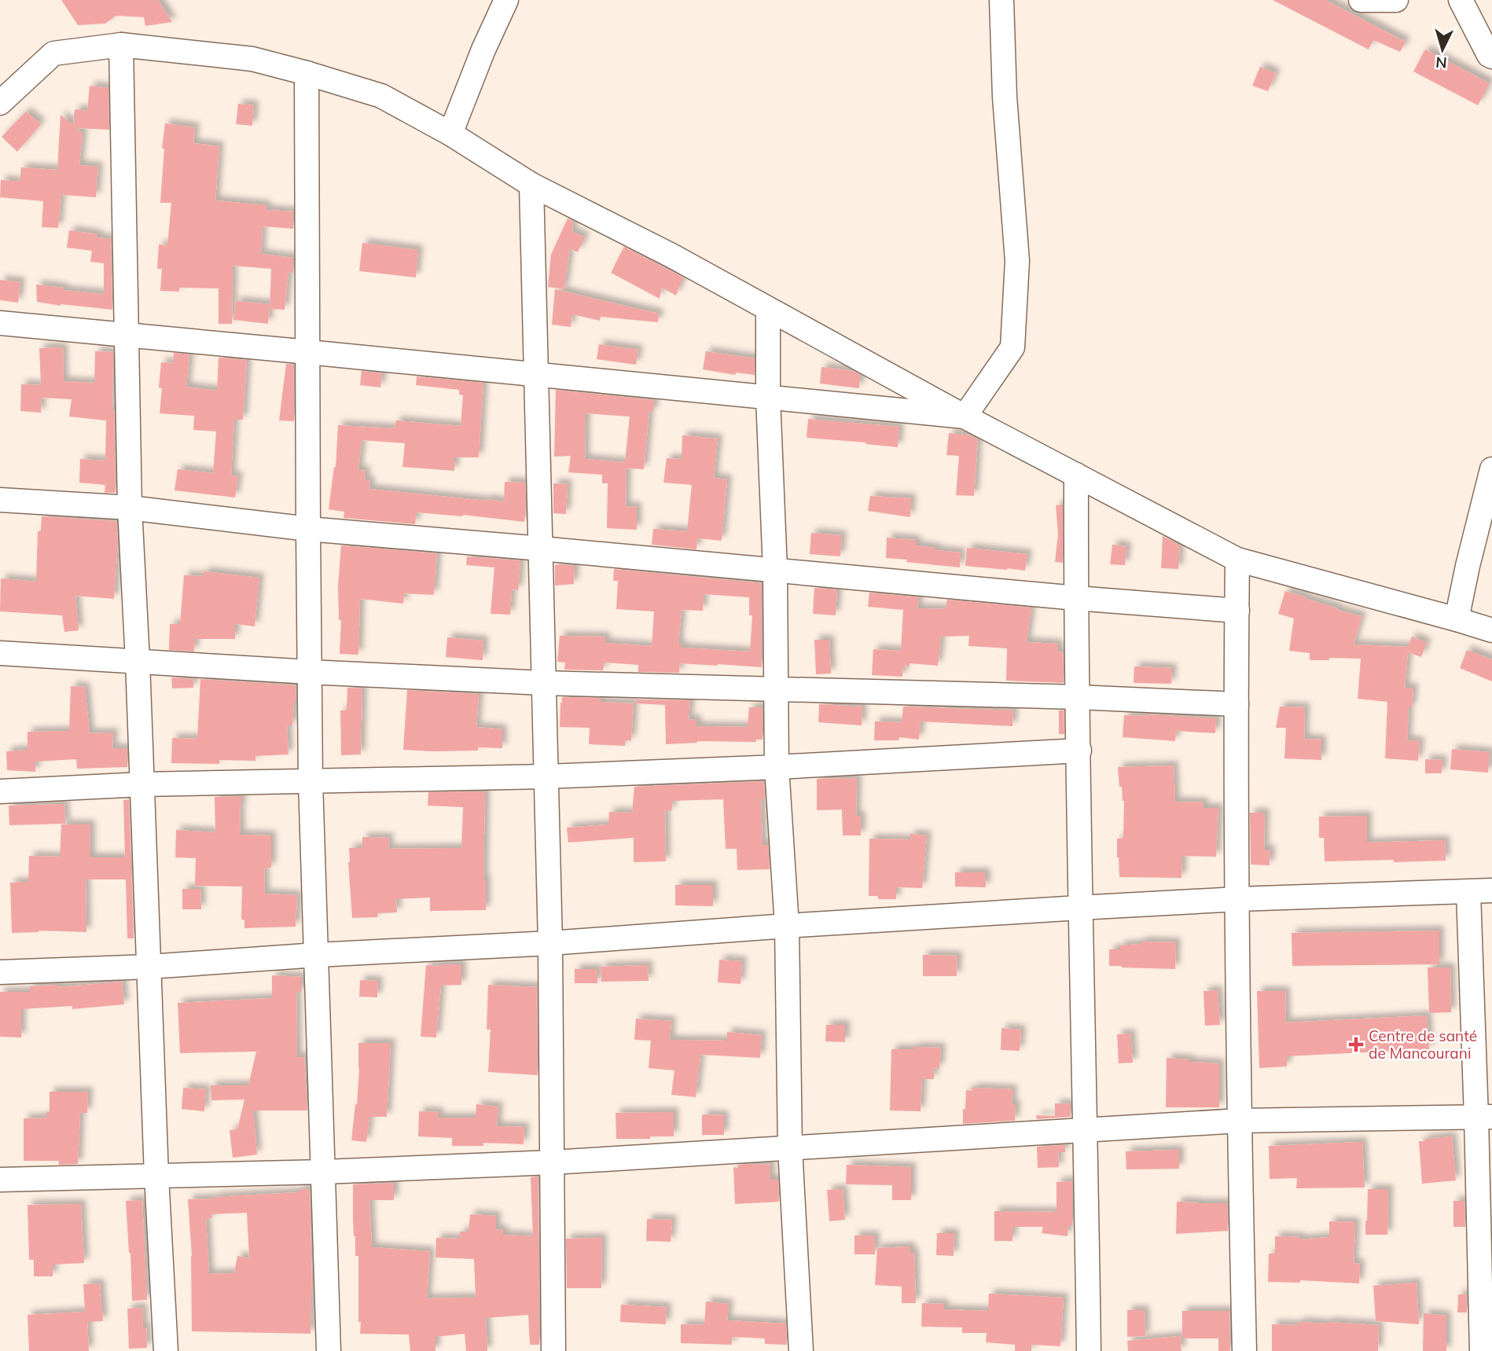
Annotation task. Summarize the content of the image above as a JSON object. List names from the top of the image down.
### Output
{
  "places": {
    "health": ["Centre de santé de Mancourani"]
  },
  "north": "bottom"
}
